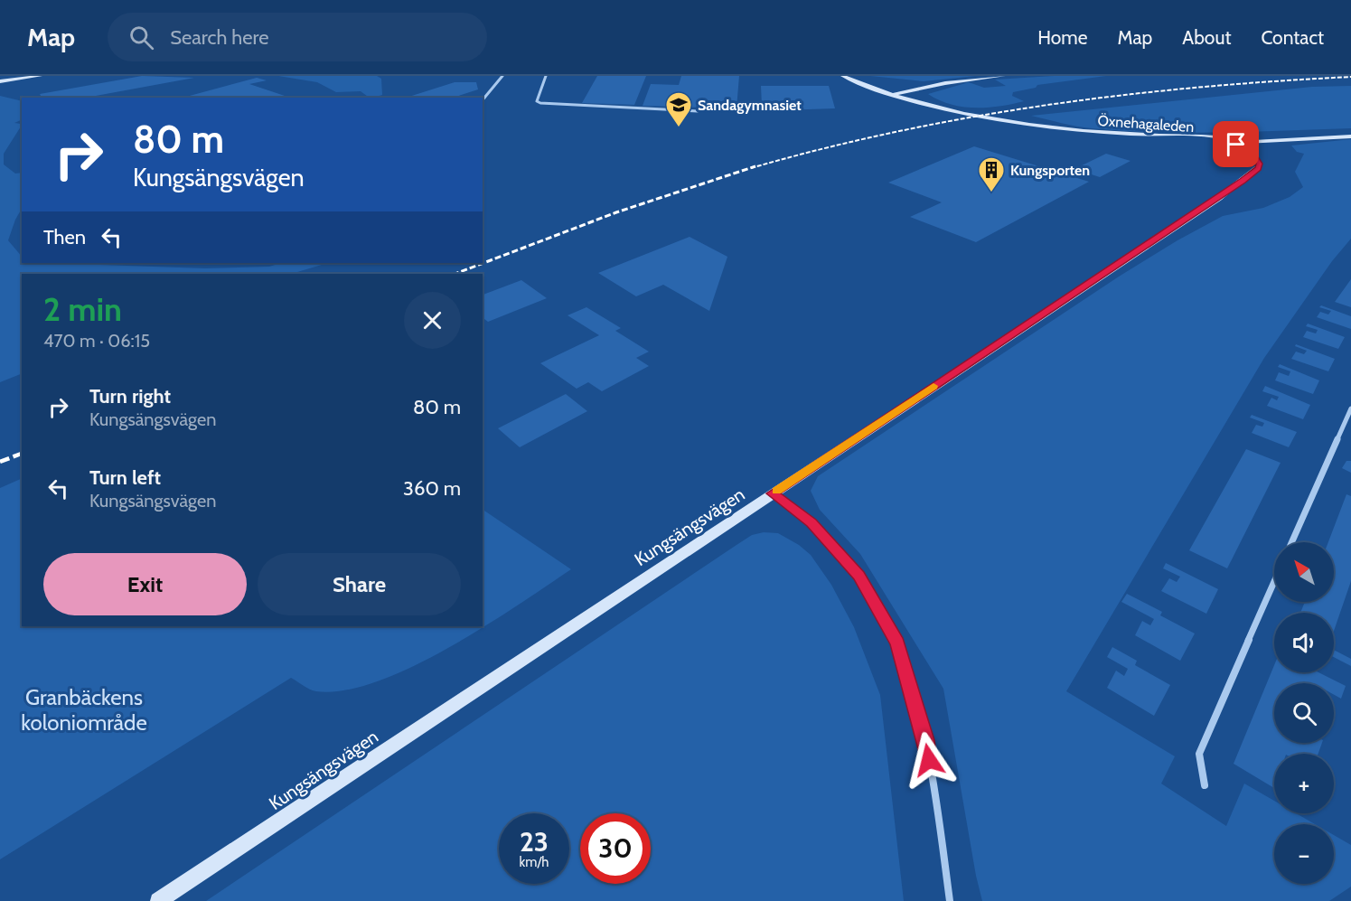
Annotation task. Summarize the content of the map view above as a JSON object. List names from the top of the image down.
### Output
{
  "streets": {
    "street": ["Öxnehagaleden", "Kungsängsvägen"]
  },
  "crossings": [
    ["Öxnehagaleden", "Kungsängsvägen"]
  ],
  "parks": ["Granbäckens koloniområde"],
  "places": {
    "school or university": ["Sandagymnasiet"],
    "building": ["Kungsporten"]
  },
  "north": "top left",
  "page": {
    "header": "Map",
    "search": "Search here",
    "nav": [
      "Home",
      "Map",
      "About",
      "Contact"
    ],
    "turn": ["80 m", "Kungsängsvägen"],
    "then": "Then",
    "heading": ["2 min", "470 m · 06:15"],
    "list": [
      {
        "name": "Turn right",
        "note": "Kungsängsvägen",
        "value": "80 m"
      },
      {
        "name": "Turn left",
        "note": "Kungsängsvägen",
        "value": "360 m"
      }
    ],
    "map_buttons": ["+", "−"],
    "buttons": ["Exit", "Share"],
    "speed": "23 km/h",
    "limit": "30"
  }
}
